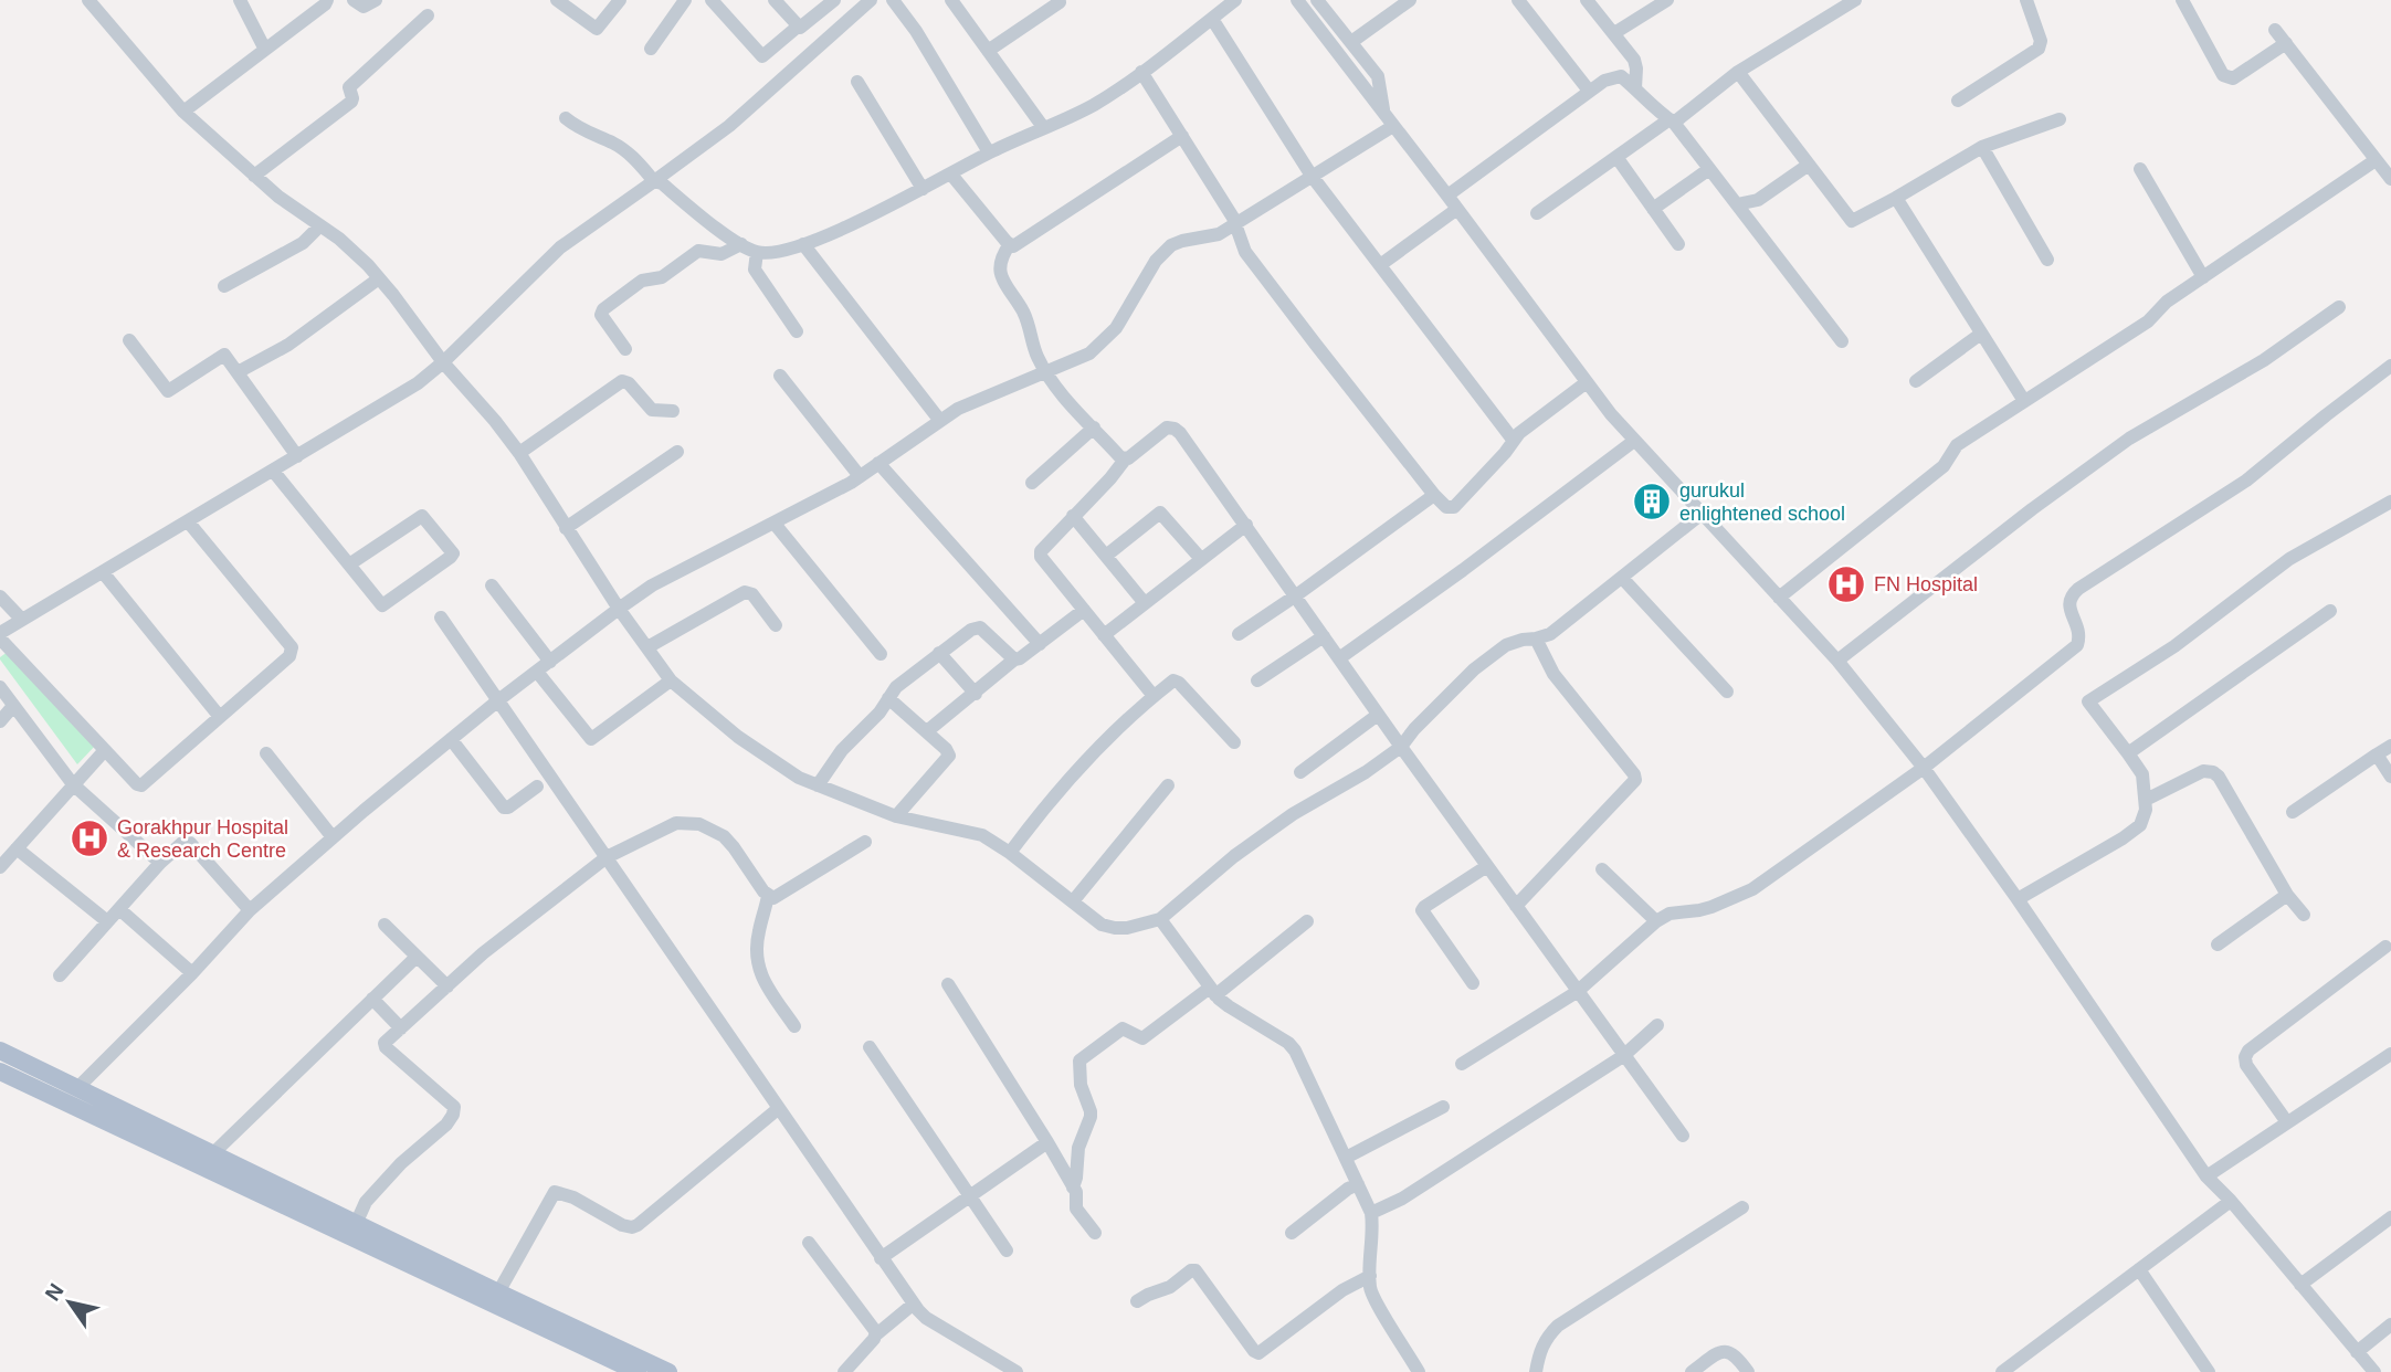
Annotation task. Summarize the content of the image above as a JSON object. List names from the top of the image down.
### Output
{
  "places": {
    "building": ["gurukul enlightened school"],
    "hospital": ["FN Hospital", "Gorakhpur Hospital & Research Centre"]
  },
  "north": "top left"
}
